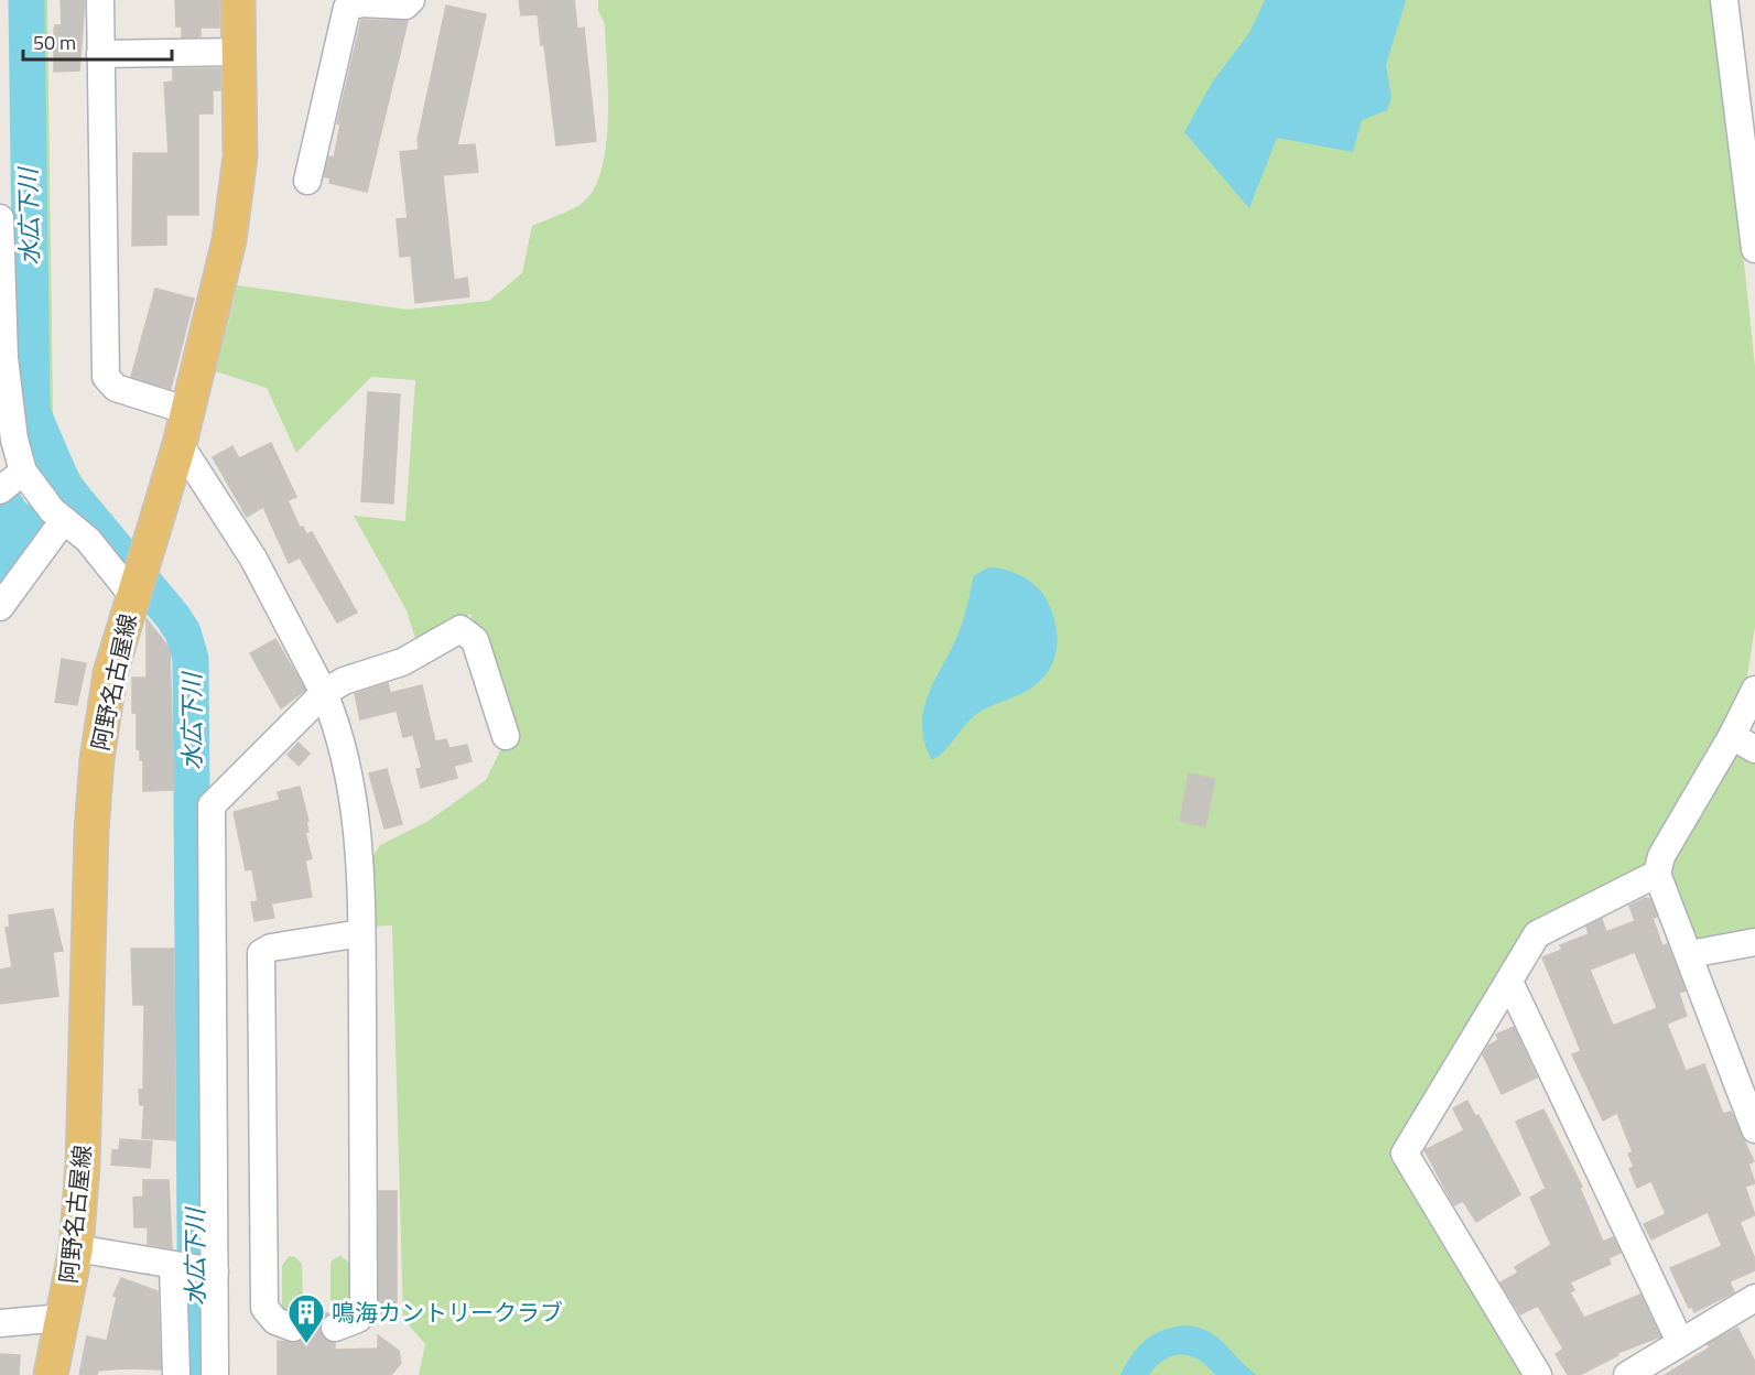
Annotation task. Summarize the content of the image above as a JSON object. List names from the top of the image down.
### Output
{
  "streets": {
    "main road": ["阿野名古屋線"]
  },
  "water": ["水広下川"],
  "places": {
    "building": ["鳴海カントリークラブ"]
  },
  "scale_bar": "50 m"
}
